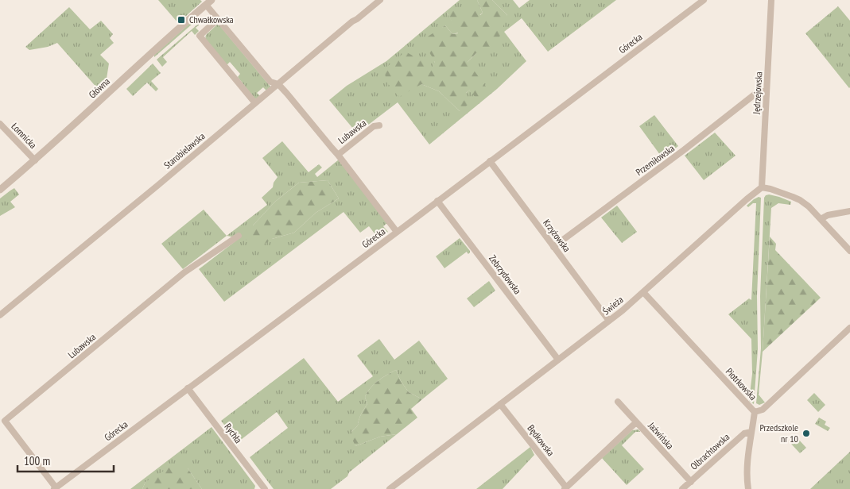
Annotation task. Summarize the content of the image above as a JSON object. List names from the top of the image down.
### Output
{
  "streets": {
    "street": [
      "Górecka",
      "Główna",
      "Jędrzejowska",
      "Lubawska",
      "Łomnicka",
      "Starobielawska",
      "Przemiłowska",
      "Krzyżowska",
      "Zebrzydowska",
      "Świeża",
      "Piotrkowska",
      "Rychła",
      "Jaźwińska",
      "Będkowska",
      "Olbrachtowska"
    ]
  },
  "crossings": [
    ["Górecka", "Lubawska"],
    ["Górecka", "Krzyżowska"],
    ["Górecka", "Zebrzydowska"],
    ["Górecka", "Rychła"],
    ["Główna", "Łomnicka"],
    ["Jędrzejowska", "Przemiłowska"],
    ["Jędrzejowska", "Świeża"],
    ["Przemiłowska", "Krzyżowska"],
    ["Krzyżowska", "Świeża"],
    ["Zebrzydowska", "Świeża"],
    ["Świeża", "Piotrkowska"],
    ["Świeża", "Będkowska"],
    ["Jaźwińska", "Będkowska"],
    ["Jaźwińska", "Olbrachtowska"]
  ],
  "places": {
    "transit": ["Chwałkowska"],
    "other": ["Przedszkole nr 10"]
  },
  "scale_bar": "100 m"
}
